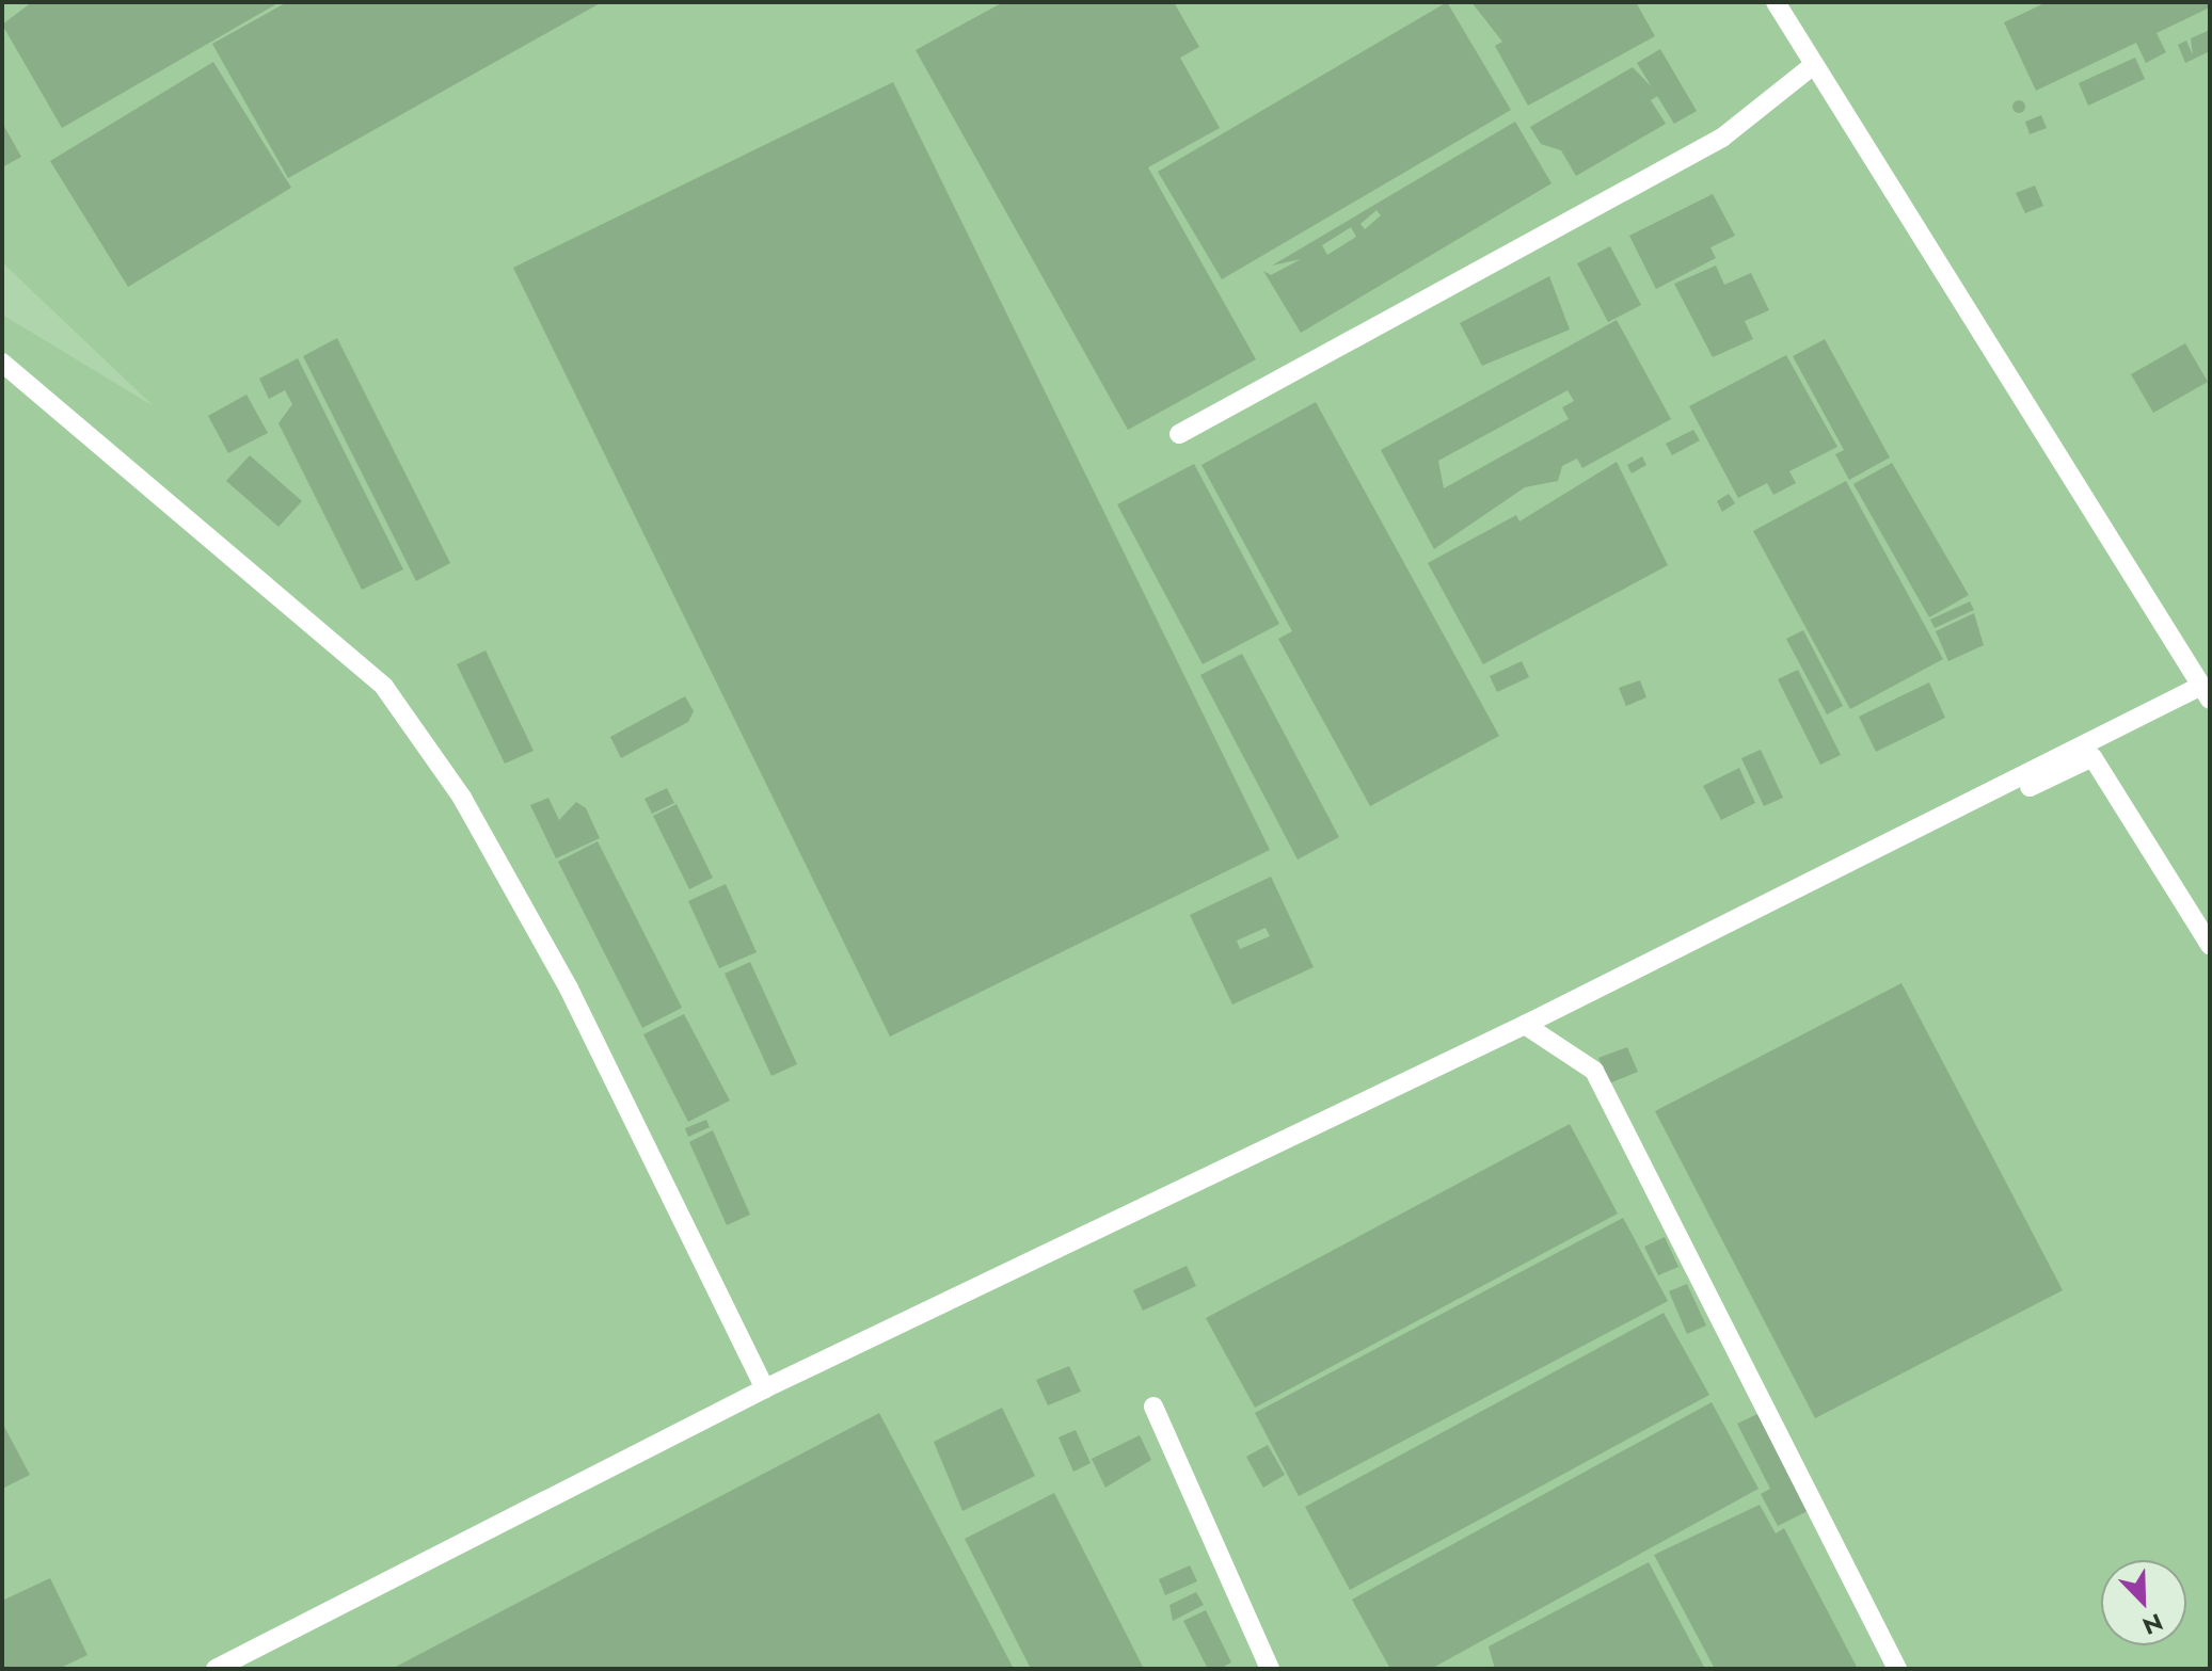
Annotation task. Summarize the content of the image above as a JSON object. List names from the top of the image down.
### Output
{
  "north": "bottom right"
}
